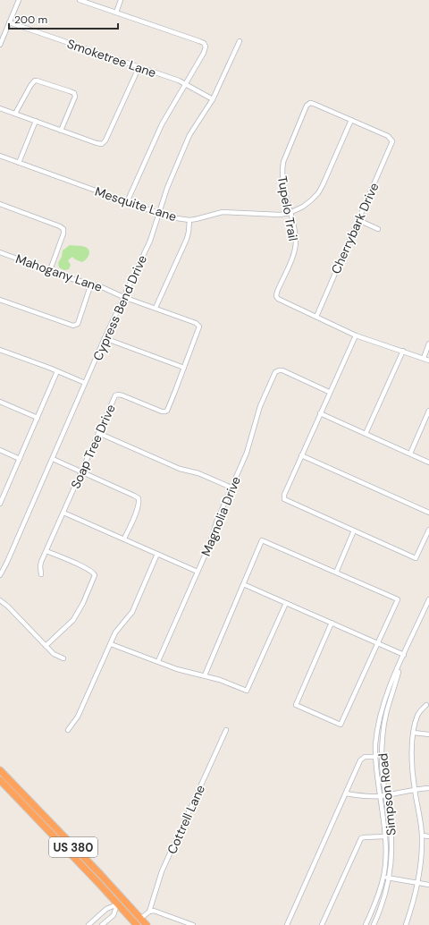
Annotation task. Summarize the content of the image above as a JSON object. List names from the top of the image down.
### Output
{
  "streets": {
    "highway": ["US 380"],
    "street": [
      "Smoketree Lane",
      "Mesquite Lane",
      "Tupelo Trail",
      "Cherrybark Drive",
      "Mahogany Lane",
      "Cypress Bend Drive",
      "Soap Tree Drive",
      "Magnolia Drive",
      "Simpson Road",
      "Cottrell Lane"
    ]
  },
  "crossings": [
    ["Smoketree Lane", "Cypress Bend Drive"],
    ["Mesquite Lane", "Tupelo Trail"],
    ["Mesquite Lane", "Cherrybark Drive"],
    ["Mesquite Lane", "Cypress Bend Drive"],
    ["Tupelo Trail", "Cherrybark Drive"],
    ["Mahogany Lane", "Cypress Bend Drive"],
    ["Mahogany Lane", "Soap Tree Drive"]
  ],
  "scale_bar": "200 m"
}
